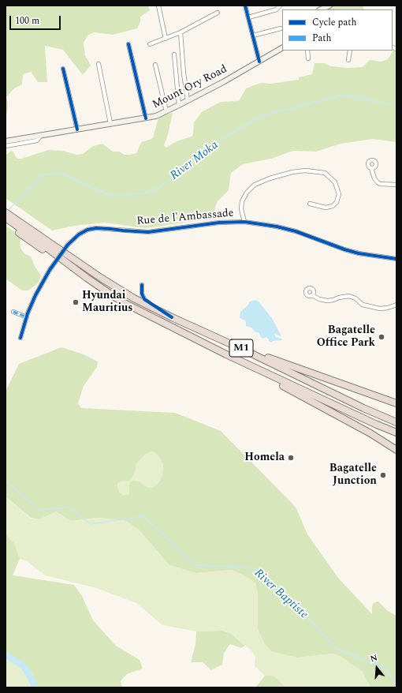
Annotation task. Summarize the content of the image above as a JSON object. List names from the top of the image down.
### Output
{
  "streets": {
    "highway": ["M1"],
    "main road": ["Mount Ory Road"],
    "street": ["Rue de l'Ambassade"]
  },
  "water": ["River Moka", "River Baptiste"],
  "places": [
    "Hyundai Mauritius",
    "Bagatelle Office Park",
    "Homela",
    "Bagatelle Junction"
  ],
  "legend": ["Cycle path", "Path"],
  "scale_bar": "100 m",
  "north": "top"
}
